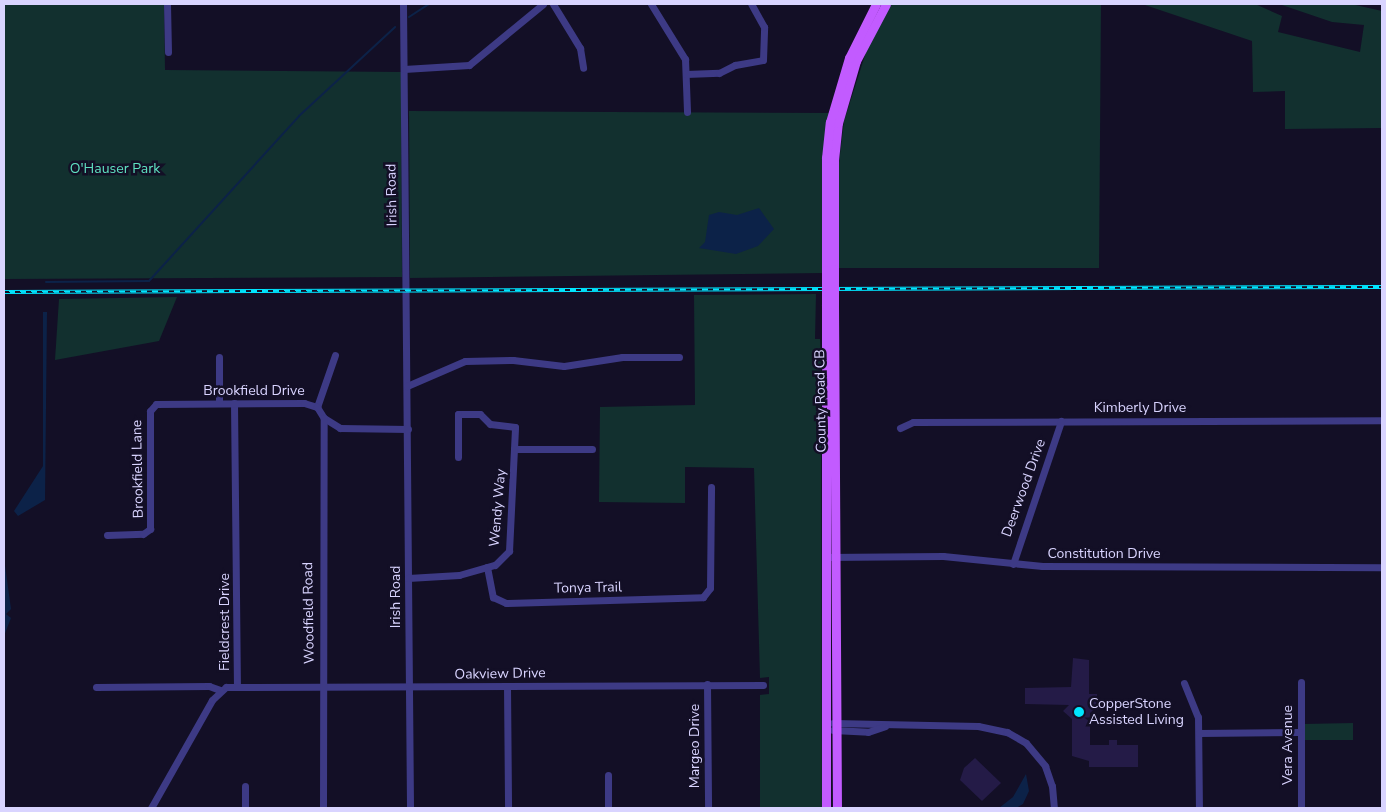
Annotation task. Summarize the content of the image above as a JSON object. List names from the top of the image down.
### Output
{
  "streets": {
    "main road": ["County Road CB"],
    "street": [
      "Irish Road",
      "Brookfield Drive",
      "Kimberly Drive",
      "Brookfield Lane",
      "Deerwood Drive",
      "Wendy Way",
      "Constitution Drive",
      "Tonya Trail",
      "Woodfield Road",
      "Fieldcrest Drive",
      "Oakview Drive",
      "Vera Avenue",
      "Margeo Drive"
    ]
  },
  "crossings": [
    ["Irish Road", "Wendy Way"],
    ["Irish Road", "Oakview Drive"],
    ["Brookfield Drive", "Brookfield Lane"],
    ["Brookfield Drive", "Woodfield Road"],
    ["Brookfield Drive", "Fieldcrest Drive"],
    ["County Road CB", "Constitution Drive"],
    ["Kimberly Drive", "Deerwood Drive"],
    ["Deerwood Drive", "Constitution Drive"],
    ["Wendy Way", "Tonya Trail"],
    ["Woodfield Road", "Oakview Drive"],
    ["Fieldcrest Drive", "Oakview Drive"],
    ["Oakview Drive", "Margeo Drive"]
  ],
  "parks": ["O'Hauser Park"],
  "places": ["CopperStone Assisted Living"]
}
